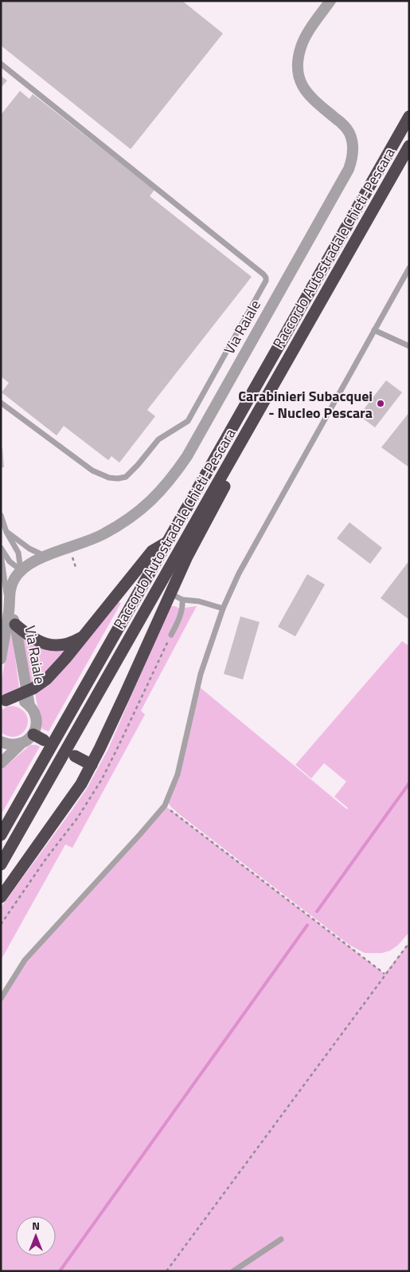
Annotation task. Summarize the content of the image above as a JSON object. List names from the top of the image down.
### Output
{
  "streets": {
    "highway": ["Raccordo Autostradale Chieti-Pescara"],
    "street": ["Via Raiale"]
  },
  "places": ["Carabinieri Subacquei - Nucleo Pescara"],
  "north": "top"
}
